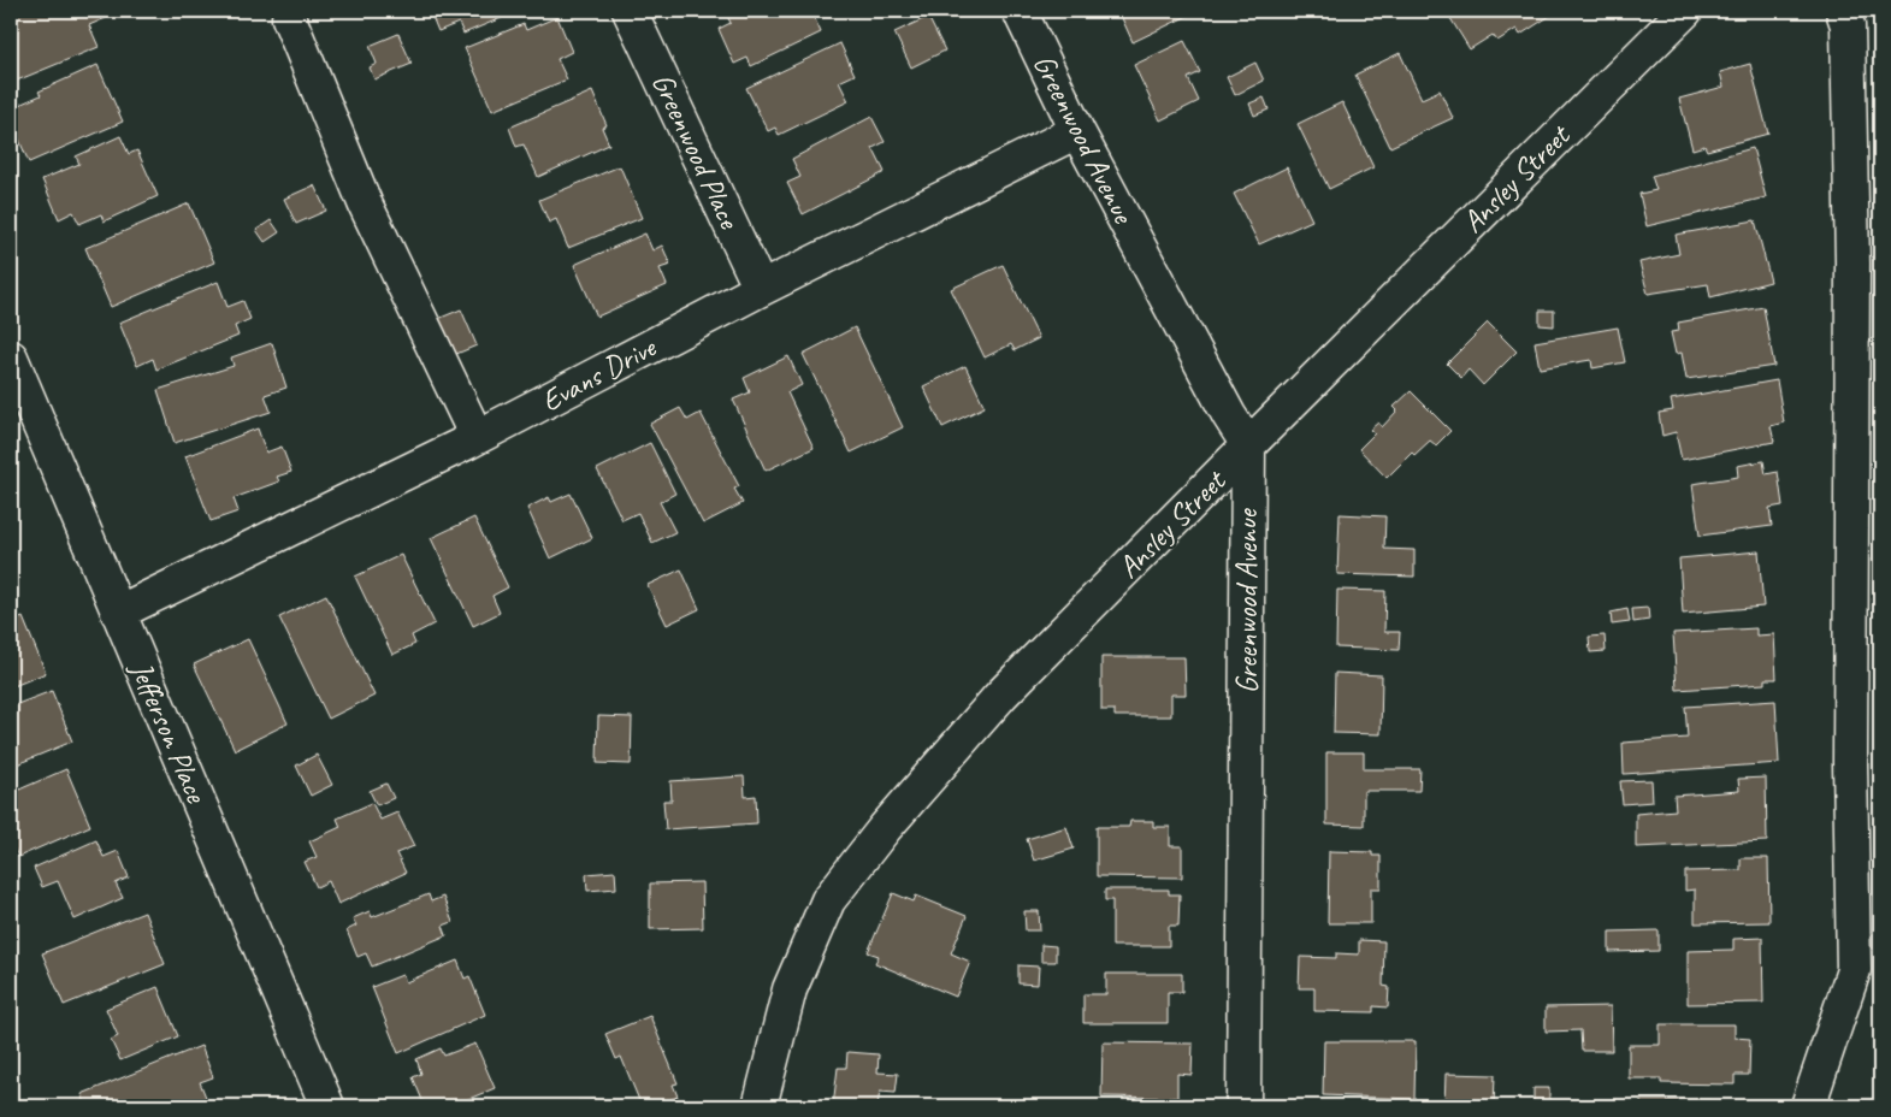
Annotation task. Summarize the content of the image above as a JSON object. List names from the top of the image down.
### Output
{
  "streets": {
    "street": [
      "Greenwood Avenue",
      "Greenwood Place",
      "Ansley Street",
      "Evans Drive",
      "Jefferson Place"
    ]
  },
  "crossings": [
    ["Greenwood Avenue", "Ansley Street"],
    ["Greenwood Avenue", "Evans Drive"],
    ["Greenwood Place", "Evans Drive"],
    ["Evans Drive", "Jefferson Place"]
  ]
}
